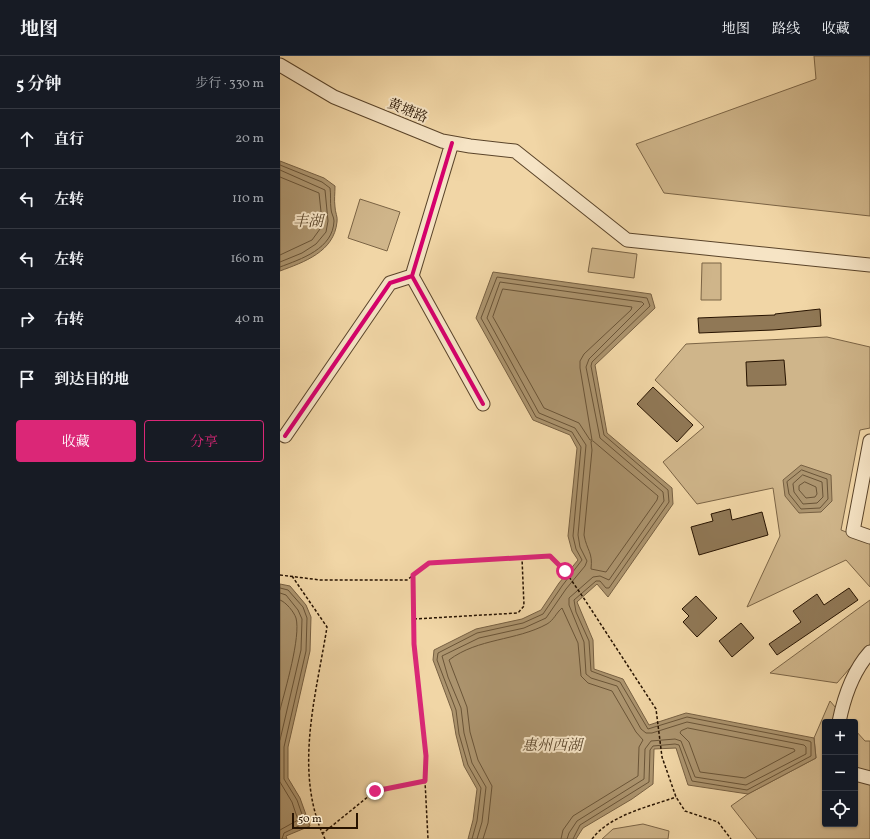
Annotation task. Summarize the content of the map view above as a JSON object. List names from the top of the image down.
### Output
{
  "streets": {
    "street": ["黄塘路"]
  },
  "water": ["丰湖", "惠州西湖"],
  "scale_bar": "50 m",
  "page": {
    "header": "地图",
    "nav": ["地图", "路线", "收藏"],
    "heading": ["5 分钟", "步行 · 330 m"],
    "list": [
      ["直行", "20 m"],
      ["左转", "110 m"],
      ["左转", "160 m"],
      ["右转", "40 m"],
      "到达目的地"
    ],
    "buttons": ["收藏", "分享"],
    "map_buttons": ["+", "−"],
    "scale": "50 m"
  }
}
